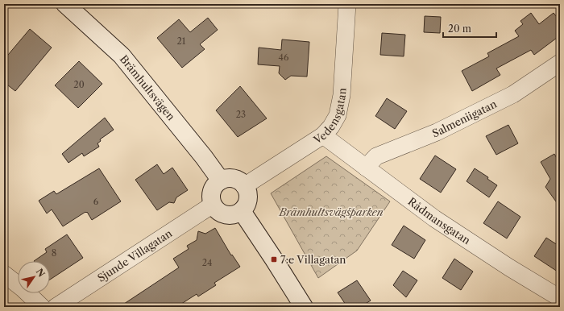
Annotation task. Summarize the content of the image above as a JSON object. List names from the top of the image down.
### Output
{
  "streets": {
    "street": [
      "Brämhultsvägen",
      "Vedensgatan",
      "Salmeniigatan",
      "Rådmansgatan",
      "Sjunde Villagatan"
    ]
  },
  "crossings": [
    ["Brämhultsvägen", "Vedensgatan"],
    ["Brämhultsvägen", "Sjunde Villagatan"],
    ["Vedensgatan", "Rådmansgatan"],
    ["Vedensgatan", "Sjunde Villagatan"],
    ["Salmeniigatan", "Rådmansgatan"]
  ],
  "parks": ["Brämhultsvägsparken"],
  "places": {
    "transit": ["7:e Villagatan"]
  },
  "house_numbers": [
    "21",
    "46",
    "20",
    "23",
    "6",
    "8",
    "24"
  ],
  "scale_bar": "20 m",
  "north": "top right"
}
